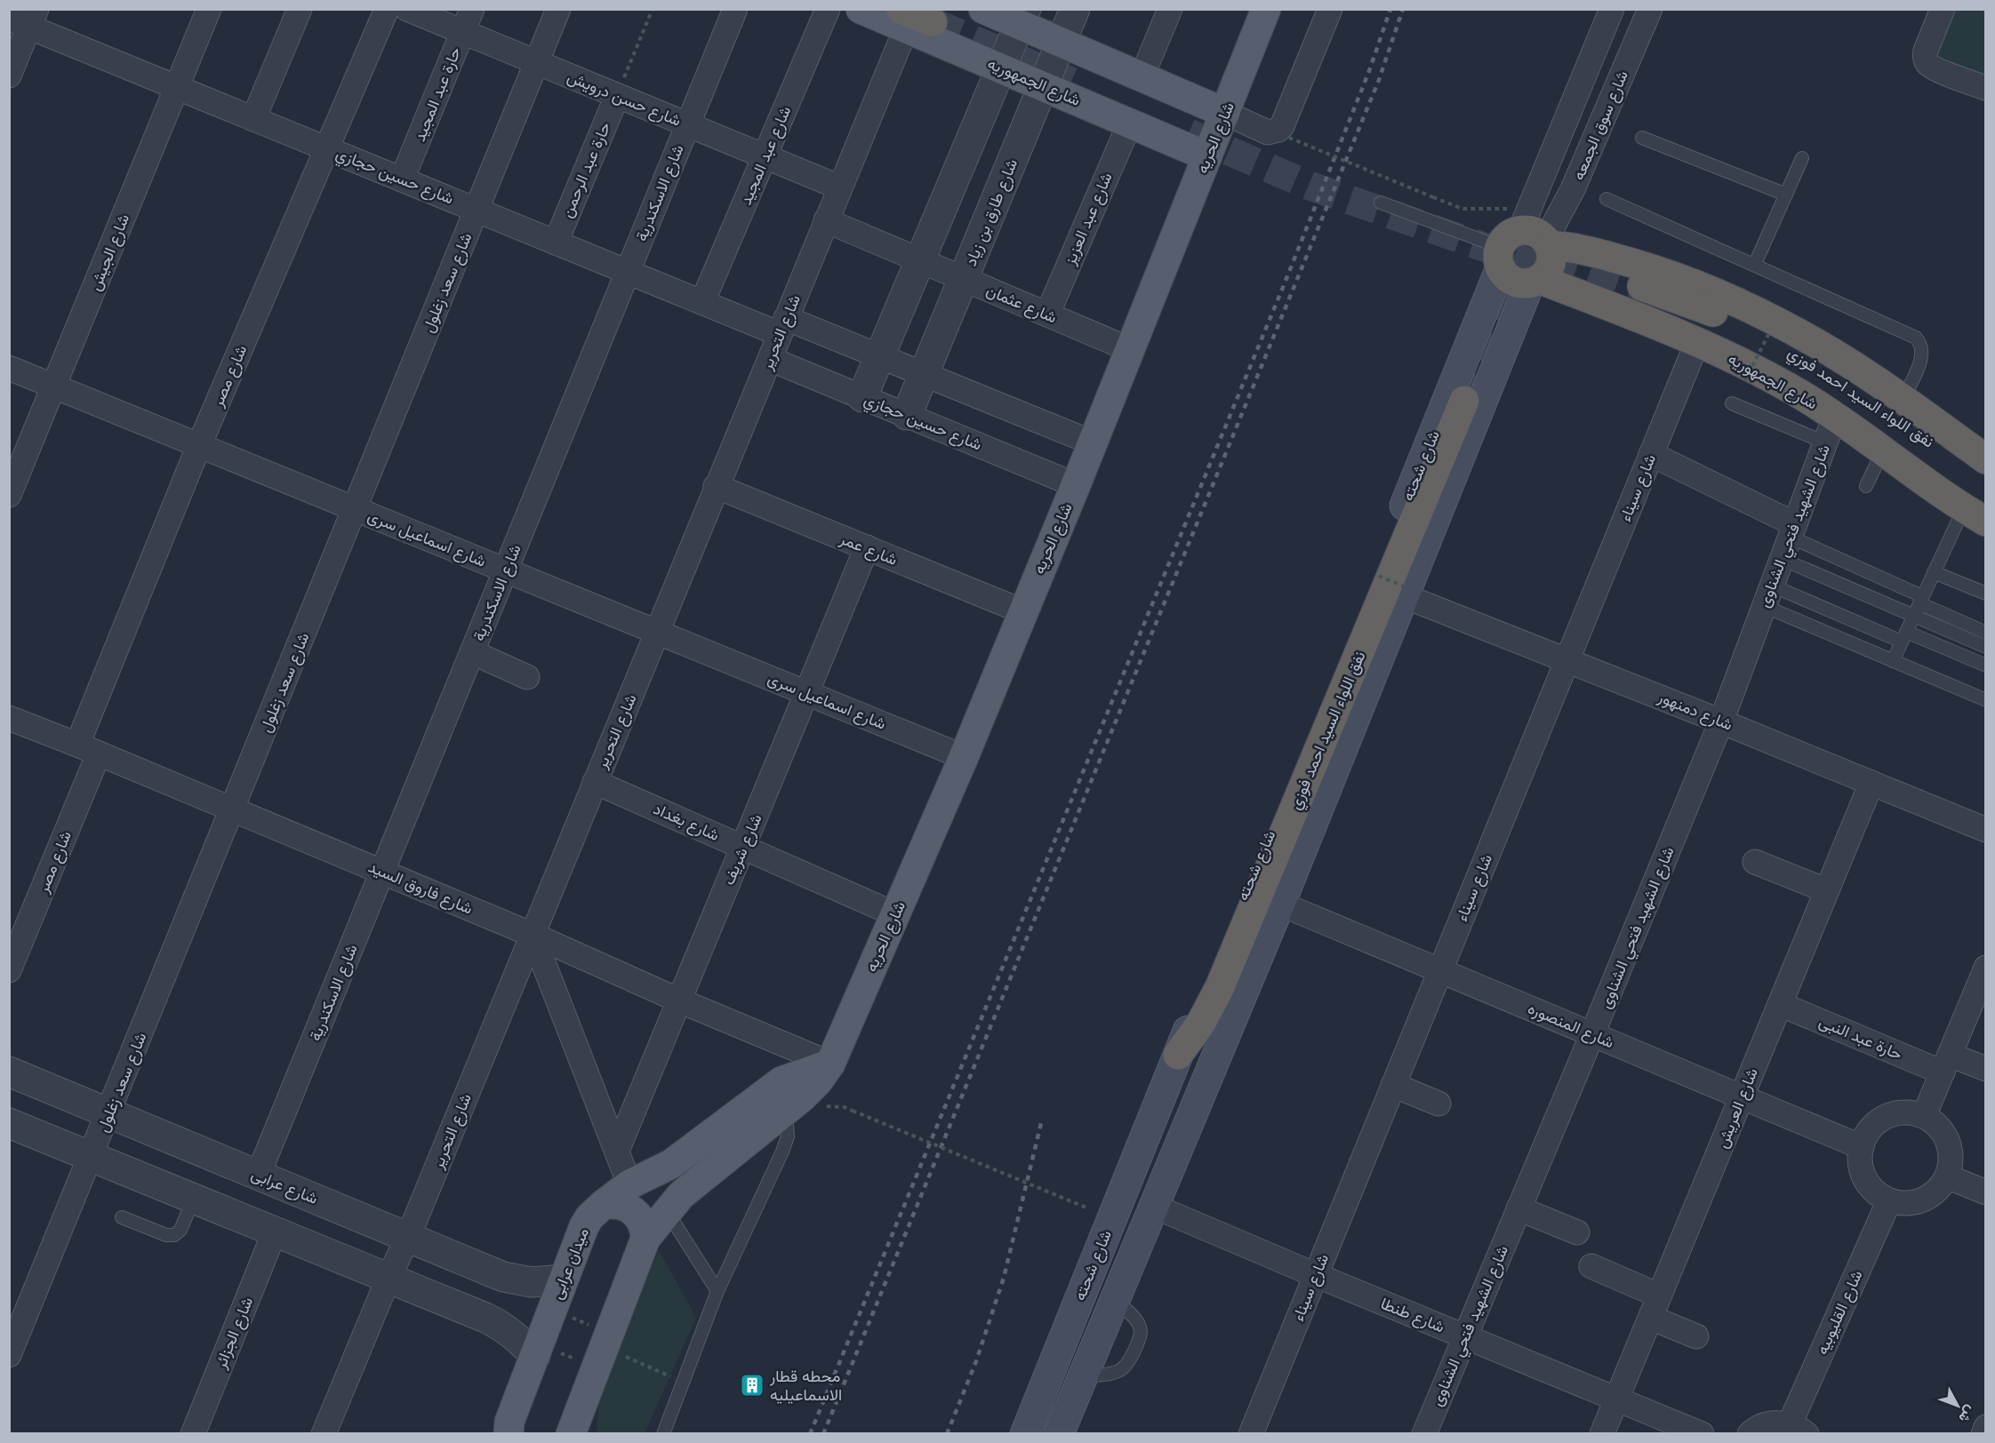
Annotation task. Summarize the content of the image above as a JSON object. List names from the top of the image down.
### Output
{
  "streets": {
    "highway": ["شارع الجمهوريه", "نفق اللواء السيد احمد فوزي"],
    "main road": ["شارع الحريه", "شارع شحته", "ميدان عرابى"],
    "street": [
      "حارة عبد المجيد",
      "شارع حسن درويش",
      "شارع سوق الجمعه",
      "شارع عبد المجيد",
      "حارة عبد الرحمن",
      "شارع حسين حجازي",
      "شارع الاسكندرية",
      "شارع طارق بن زياد",
      "شارع عبد العزيز",
      "شارع الجيش",
      "شارع سعد زغلول",
      "شارع عثمان",
      "شارع التحرير",
      "شارع مصر",
      "شارع سيناء",
      "شارع الشهيد فتحي الشناوى",
      "شارع اسماعيل سرى",
      "شارع عمر",
      "شارع دمنهور",
      "شارع بغداد",
      "شارع شريف",
      "شارع فاروق السيد",
      "شارع المنصوره",
      "حارة عبد النبى",
      "شارع العريش",
      "شارع عرابى",
      "شارع القليوبيه",
      "شارع طنطا",
      "شارع الجزائر"
    ]
  },
  "crossings": [
    ["شارع الجمهوريه", "شارع سوق الجمعه"],
    ["شارع الجمهوريه", "شارع الحريه"],
    ["شارع الجمهوريه", "شارع طارق بن زياد"],
    ["شارع الجمهوريه", "شارع عبد العزيز"],
    ["شارع الجمهوريه", "شارع التحرير"],
    ["شارع الجمهوريه", "نفق اللواء السيد احمد فوزي"],
    ["شارع الجمهوريه", "شارع شحته"],
    ["شارع الجمهوريه", "شارع سيناء"],
    ["شارع الجمهوريه", "شارع الشهيد فتحي الشناوى"],
    ["حارة عبد المجيد", "شارع حسن درويش"],
    ["حارة عبد المجيد", "شارع حسين حجازي"],
    ["شارع حسن درويش", "شارع عبد المجيد"],
    ["شارع حسن درويش", "حارة عبد الرحمن"],
    ["شارع حسن درويش", "شارع الاسكندرية"],
    ["شارع حسن درويش", "شارع سعد زغلول"],
    ["شارع حسن درويش", "شارع التحرير"],
    ["شارع سوق الجمعه", "شارع شحته"],
    ["شارع الحريه", "شارع حسين حجازي"],
    ["شارع الحريه", "شارع عثمان"],
    ["شارع الحريه", "شارع اسماعيل سرى"],
    ["شارع الحريه", "شارع عمر"],
    ["شارع الحريه", "شارع بغداد"],
    ["شارع الحريه", "شارع فاروق السيد"],
    ["شارع عبد المجيد", "شارع حسين حجازي"],
    ["حارة عبد الرحمن", "شارع حسين حجازي"],
    ["شارع حسين حجازي", "شارع الاسكندرية"],
    ["شارع حسين حجازي", "شارع طارق بن زياد"],
    ["شارع حسين حجازي", "شارع الجيش"],
    ["شارع حسين حجازي", "شارع سعد زغلول"],
    ["شارع حسين حجازي", "شارع التحرير"],
    ["شارع حسين حجازي", "شارع مصر"],
    ["شارع الاسكندرية", "شارع اسماعيل سرى"],
    ["شارع الاسكندرية", "شارع فاروق السيد"],
    ["شارع الاسكندرية", "شارع عرابى"],
    ["شارع طارق بن زياد", "شارع عثمان"],
    ["شارع عبد العزيز", "شارع عثمان"],
    ["شارع الجيش", "شارع اسماعيل سرى"],
    ["شارع سعد زغلول", "شارع اسماعيل سرى"],
    ["شارع سعد زغلول", "شارع فاروق السيد"],
    ["شارع سعد زغلول", "شارع عرابى"],
    ["شارع عثمان", "شارع التحرير"],
    ["شارع التحرير", "شارع اسماعيل سرى"],
    ["شارع التحرير", "شارع عمر"],
    ["شارع التحرير", "شارع بغداد"],
    ["شارع التحرير", "شارع فاروق السيد"],
    ["شارع التحرير", "شارع عرابى"],
    ["شارع مصر", "شارع اسماعيل سرى"],
    ["شارع مصر", "شارع فاروق السيد"],
    ["نفق اللواء السيد احمد فوزي", "شارع شحته"],
    ["شارع شحته", "شارع دمنهور"],
    ["شارع شحته", "شارع المنصوره"],
    ["شارع شحته", "شارع طنطا"],
    ["شارع سيناء", "شارع دمنهور"],
    ["شارع سيناء", "شارع المنصوره"],
    ["شارع سيناء", "شارع طنطا"],
    ["شارع الشهيد فتحي الشناوى", "شارع دمنهور"],
    ["شارع الشهيد فتحي الشناوى", "شارع المنصوره"],
    ["شارع الشهيد فتحي الشناوى", "شارع طنطا"],
    ["شارع اسماعيل سرى", "شارع شريف"],
    ["شارع عمر", "شارع شريف"],
    ["شارع دمنهور", "شارع العريش"],
    ["شارع بغداد", "شارع شريف"],
    ["شارع شريف", "شارع فاروق السيد"],
    ["شارع المنصوره", "شارع العريش"],
    ["شارع المنصوره", "شارع القليوبيه"],
    ["حارة عبد النبى", "شارع العريش"],
    ["شارع العريش", "شارع طنطا"],
    ["شارع عرابى", "ميدان عرابى"]
  ],
  "places": {
    "building": ["محطه قطار الاسماعيليه"]
  },
  "north": "bottom right"
}
